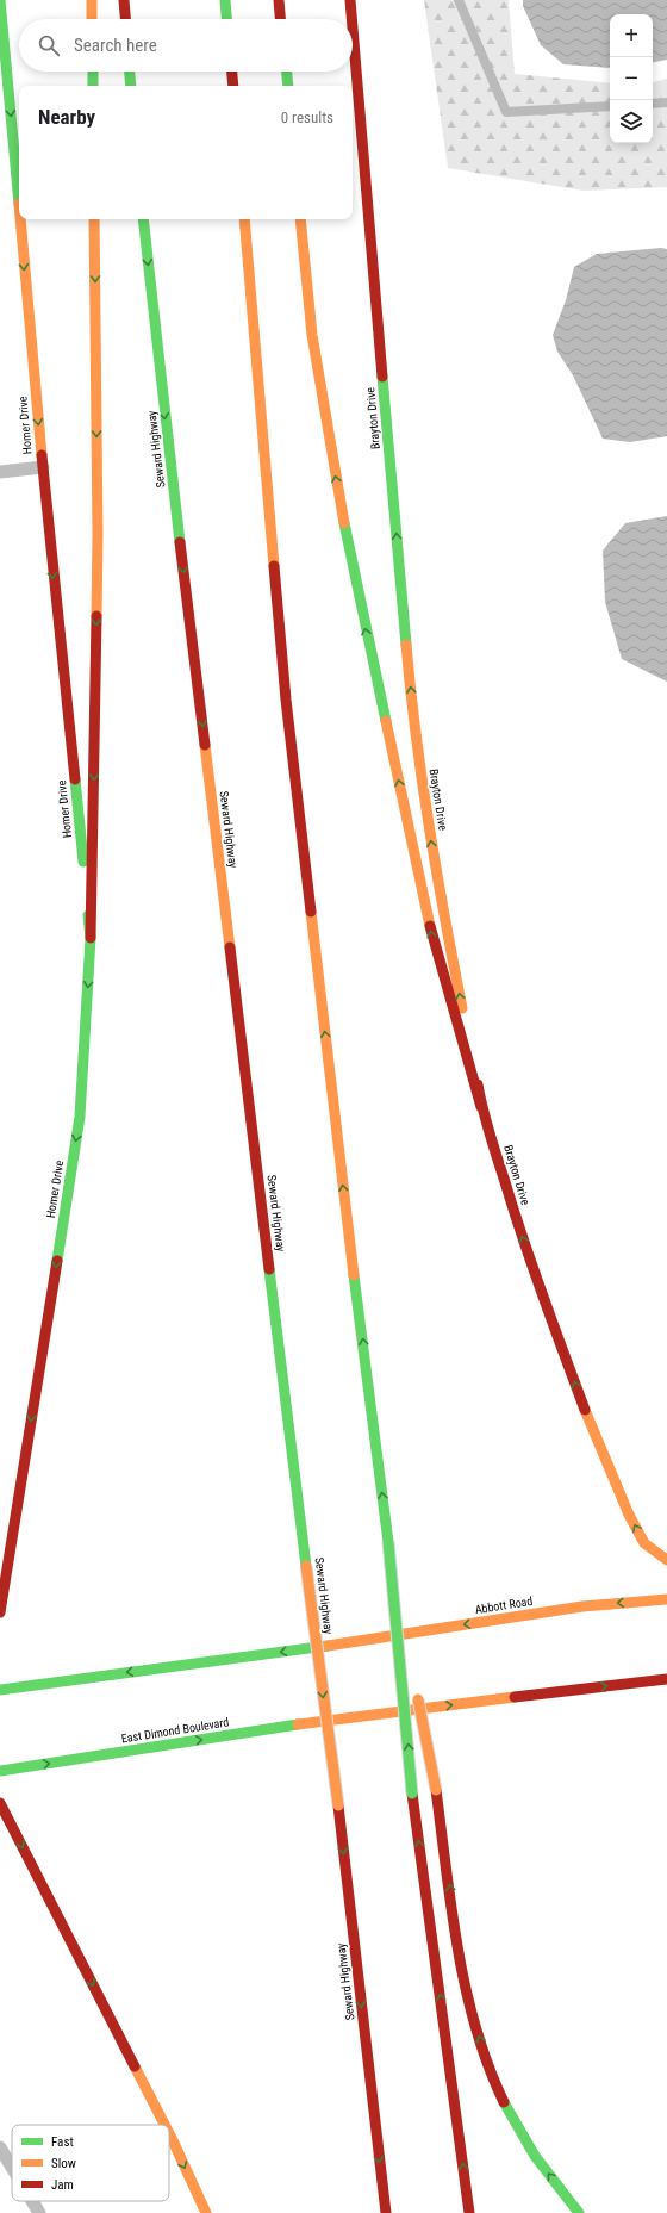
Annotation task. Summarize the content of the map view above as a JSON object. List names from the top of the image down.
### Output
{
  "streets": {
    "main road": [
      "Brayton Drive",
      "Homer Drive",
      "Seward Highway",
      "Abbott Road",
      "East Dimond Boulevard"
    ]
  },
  "one_way": ["Abbott Road", "East Dimond Boulevard"],
  "legend": ["Fast", "Slow", "Jam"],
  "page": {
    "map_buttons": ["+", "−"],
    "search": "Search here",
    "heading": ["Nearby", "0 results"]
  }
}
